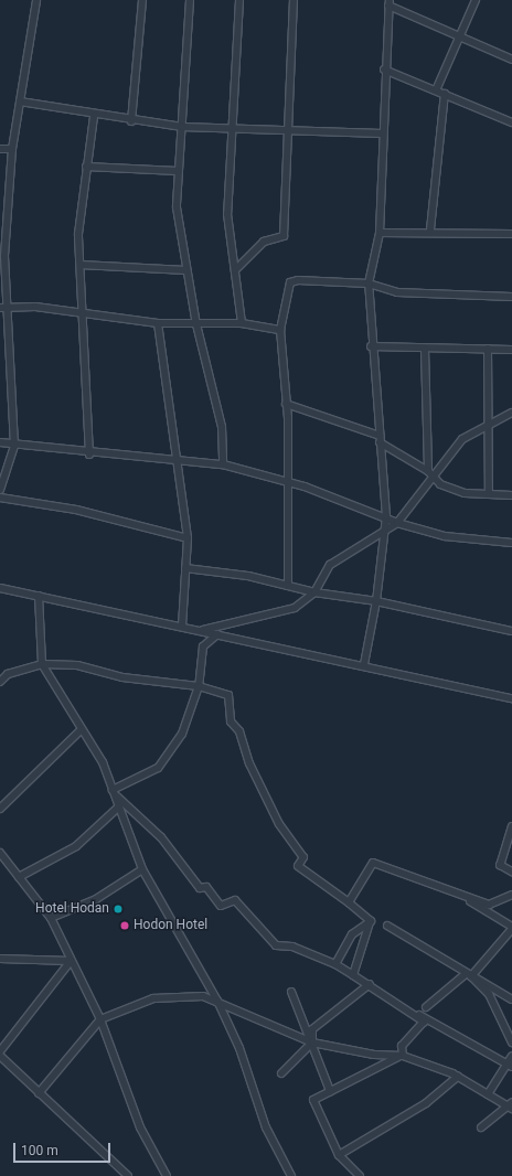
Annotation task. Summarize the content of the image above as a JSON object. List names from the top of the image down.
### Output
{
  "places": ["Hotel Hodan", "Hodon Hotel"],
  "scale_bar": "100 m"
}
